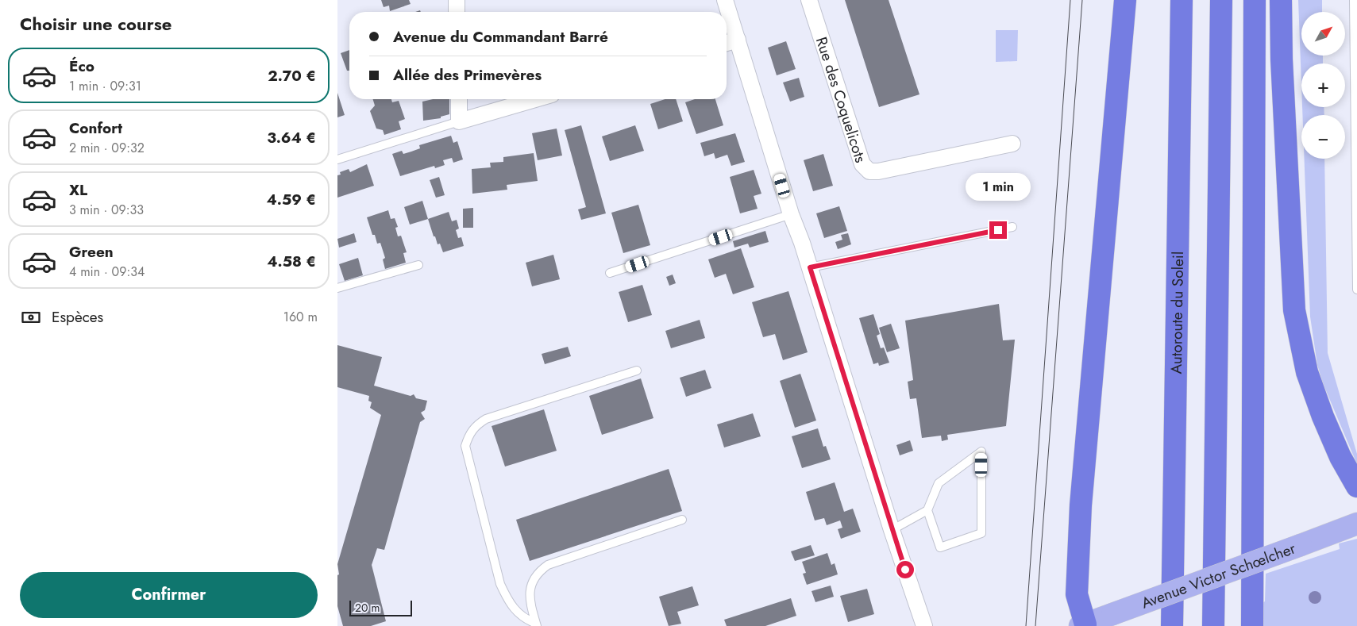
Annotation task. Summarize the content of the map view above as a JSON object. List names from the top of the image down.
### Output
{
  "streets": {
    "highway": ["Autoroute du Soleil"],
    "main road": ["Avenue Victor Schœlcher"],
    "street": ["Rue des Coquelicots"]
  },
  "scale_bar": "20 m",
  "north": "top right",
  "page": {
    "heading": "Choisir une course",
    "map_buttons": ["+", "−"],
    "banner": ["Avenue du Commandant Barré", "Allée des Primevères"],
    "list": [
      {
        "name": "Éco",
        "note": "1 min · 09:31",
        "value": "2.70 €"
      },
      {
        "name": "Confort",
        "note": "2 min · 09:32",
        "value": "3.64 €"
      },
      {
        "name": "XL",
        "note": "3 min · 09:33",
        "value": "4.59 €"
      },
      {
        "name": "Green",
        "note": "4 min · 09:34",
        "value": "4.58 €"
      }
    ],
    "bubble": "1 min",
    "pay": ["Espèces", "160 m"],
    "buttons": "Confirmer",
    "scale": "20 m"
  }
}
